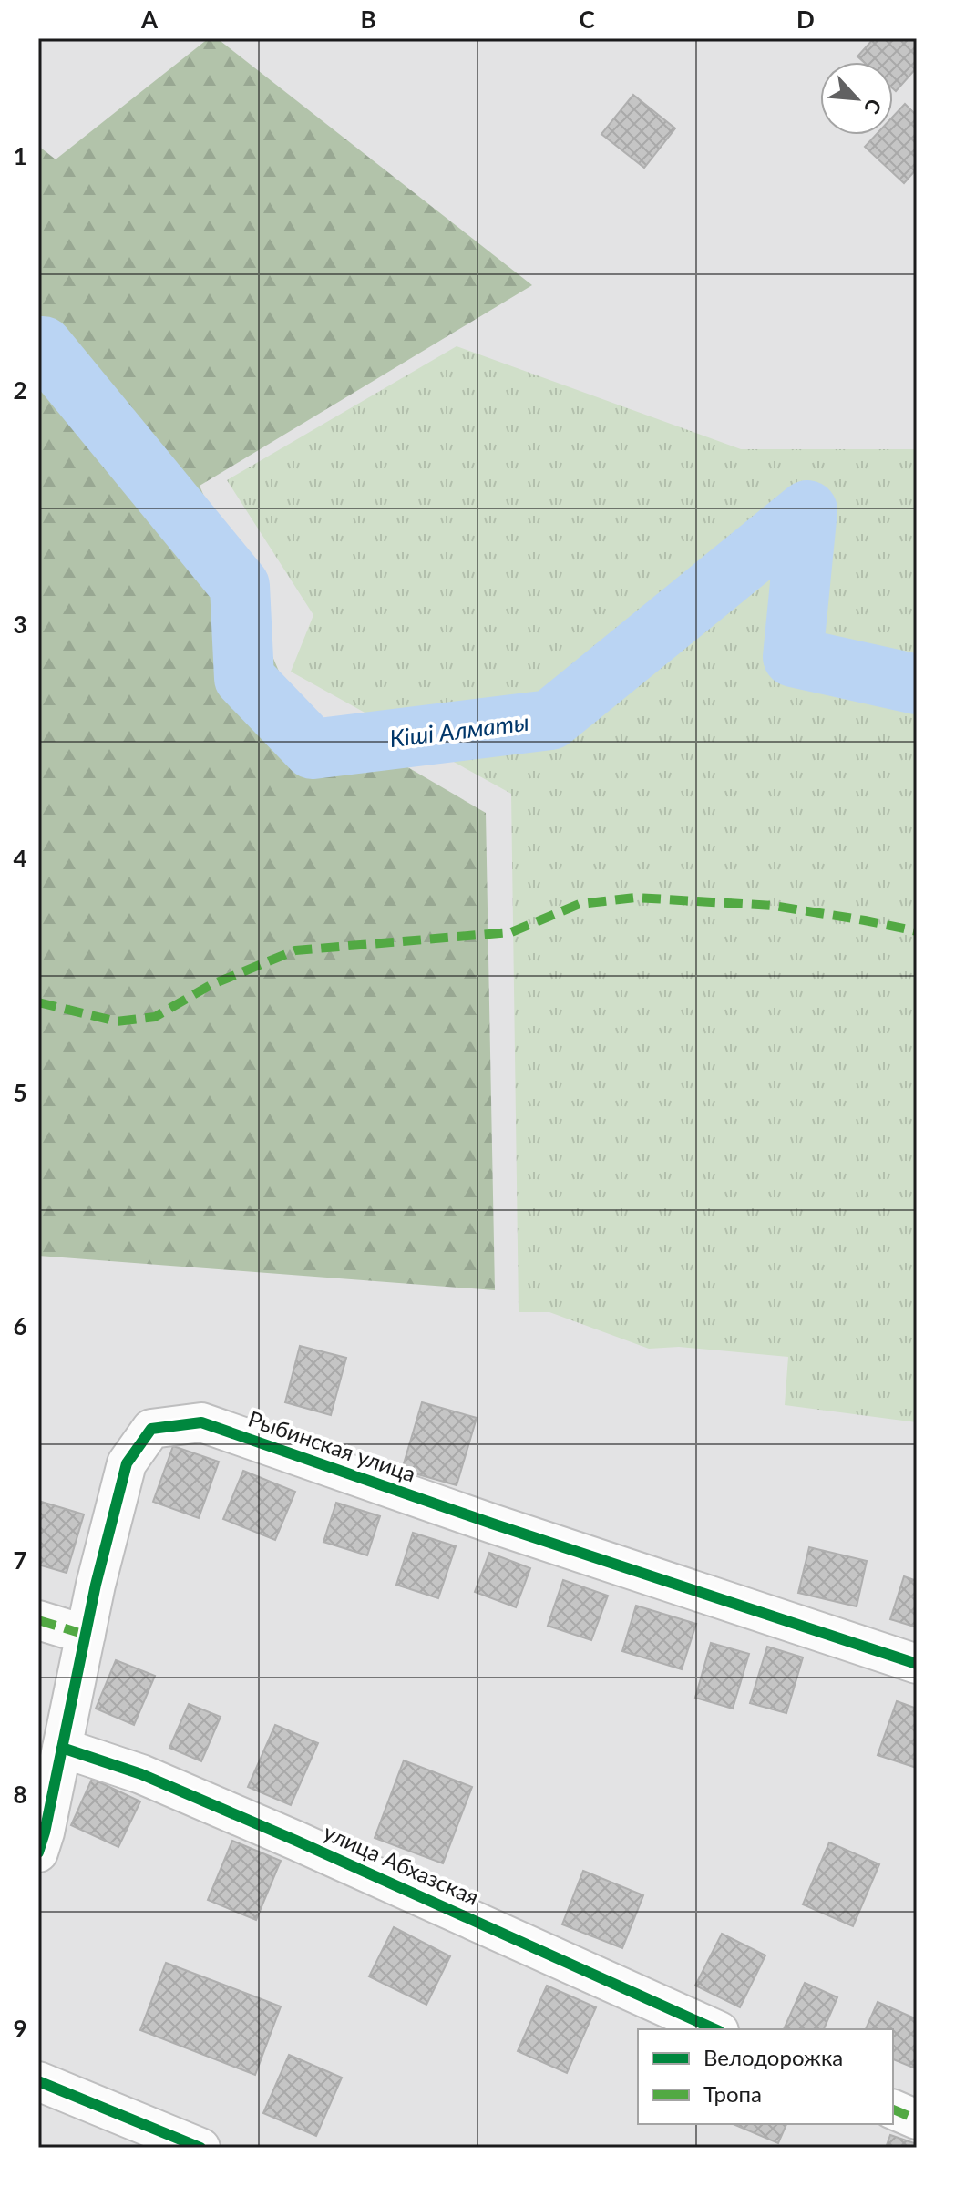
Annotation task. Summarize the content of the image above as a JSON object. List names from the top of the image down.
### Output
{
  "streets": {
    "street": ["Рыбинская улица", "улица Абхазская"]
  },
  "crossings": [
    ["Рыбинская улица", "улица Абхазская"]
  ],
  "water": ["Кіші Алматы"],
  "legend": ["Велодорожка", "Тропа"],
  "north": "bottom right",
  "grid": {
    "columns": [
      "A",
      "B",
      "C",
      "D"
    ],
    "rows": [
      "1",
      "2",
      "3",
      "4",
      "5",
      "6",
      "7",
      "8",
      "9"
    ]
  }
}
